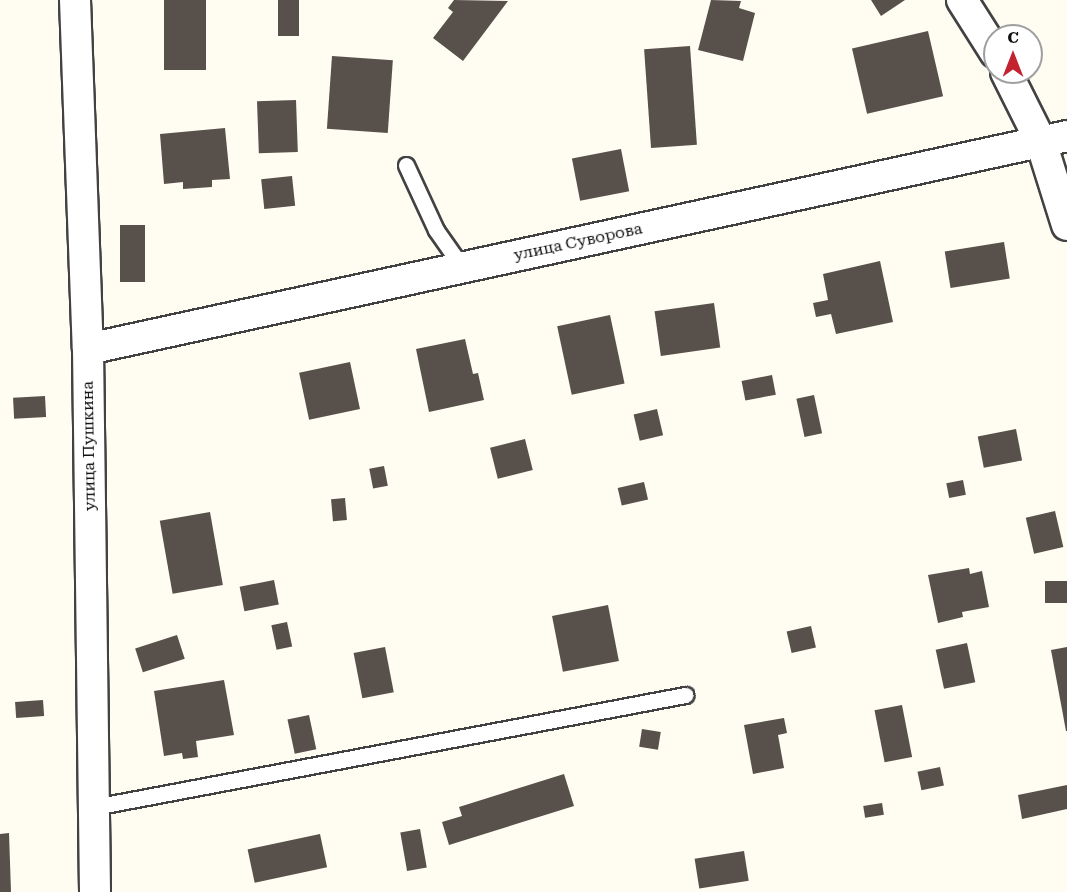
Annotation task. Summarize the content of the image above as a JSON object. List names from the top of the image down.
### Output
{
  "streets": {
    "street": ["улица Суворова", "улица Пушкина"]
  },
  "crossings": [
    ["улица Суворова", "улица Пушкина"]
  ],
  "north": "top"
}
